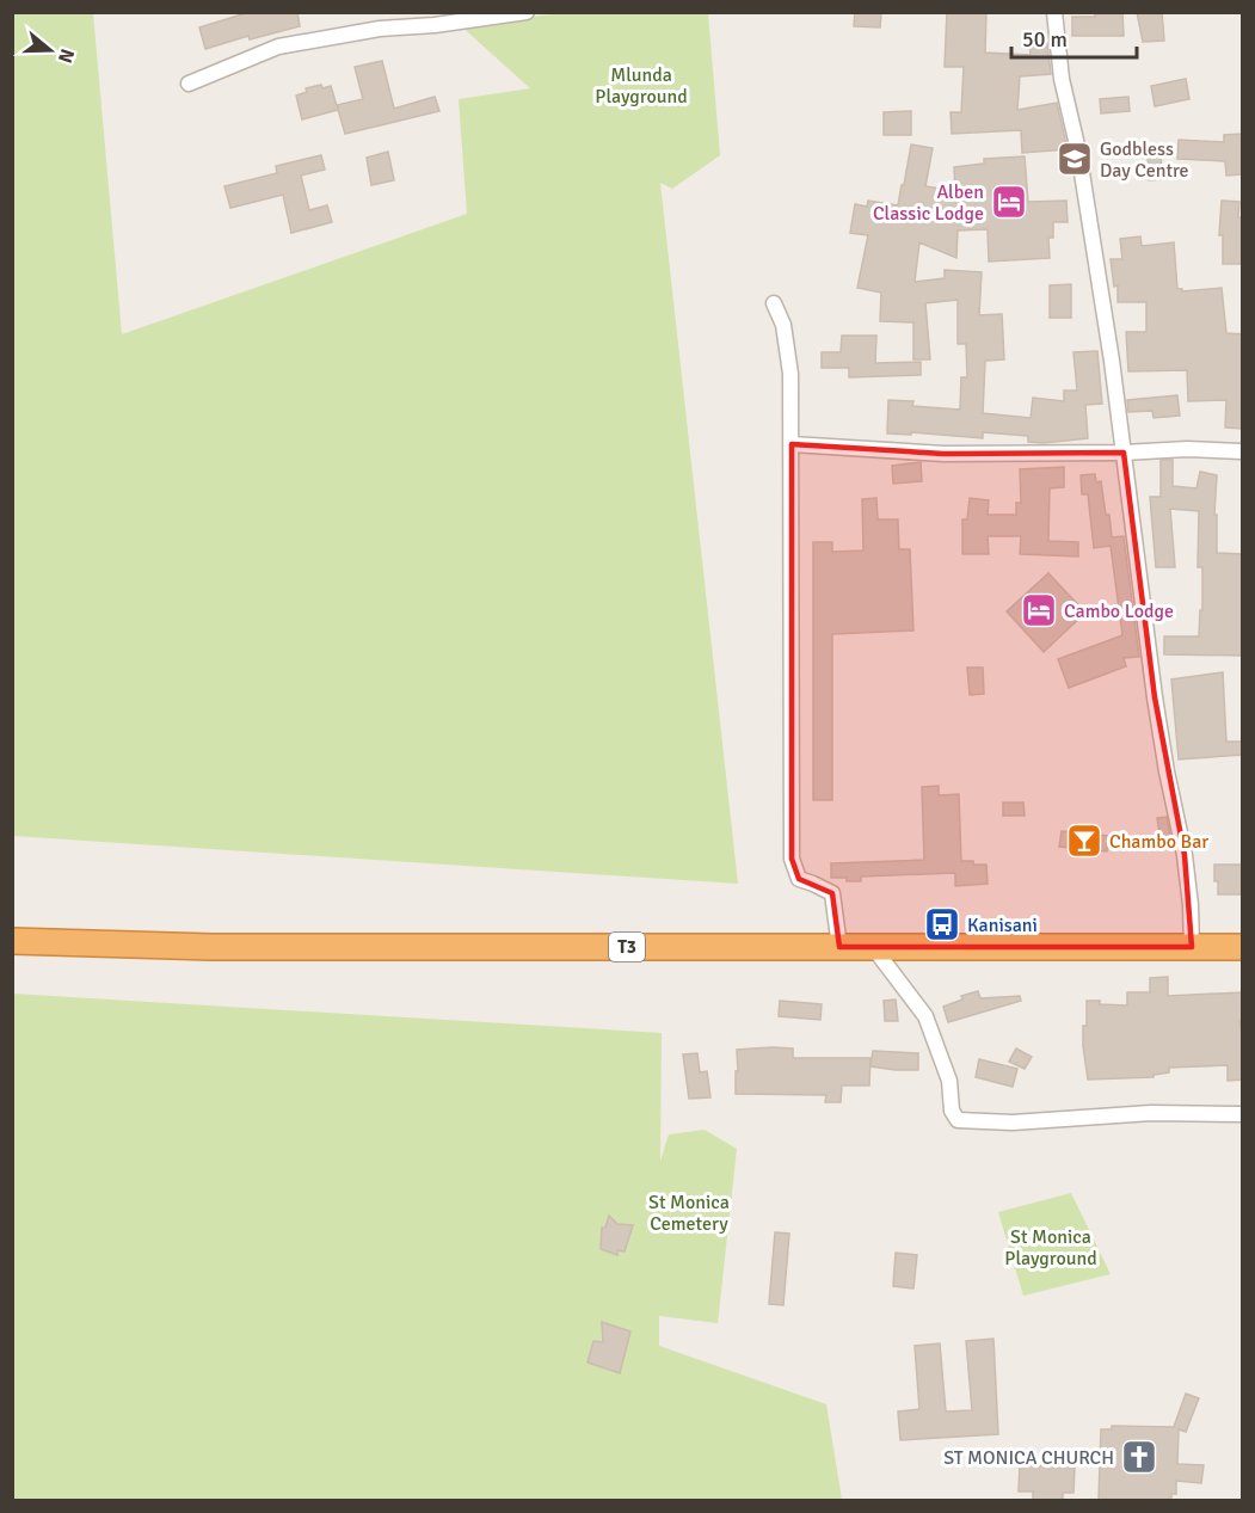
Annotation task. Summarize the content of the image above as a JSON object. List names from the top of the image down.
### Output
{
  "streets": {
    "highway": ["T3"]
  },
  "parks": ["Mlunda Playground", "St Monica Cemetery", "St Monica Playground"],
  "places": {
    "school or university": ["Godbless Day Centre"],
    "hotel": ["Alben Classic Lodge", "Cambo Lodge"],
    "bar": ["Chambo Bar"],
    "bus stop": ["Kanisani"],
    "church": ["ST MONICA CHURCH"]
  },
  "scale_bar": "50 m",
  "north": "right"
}
